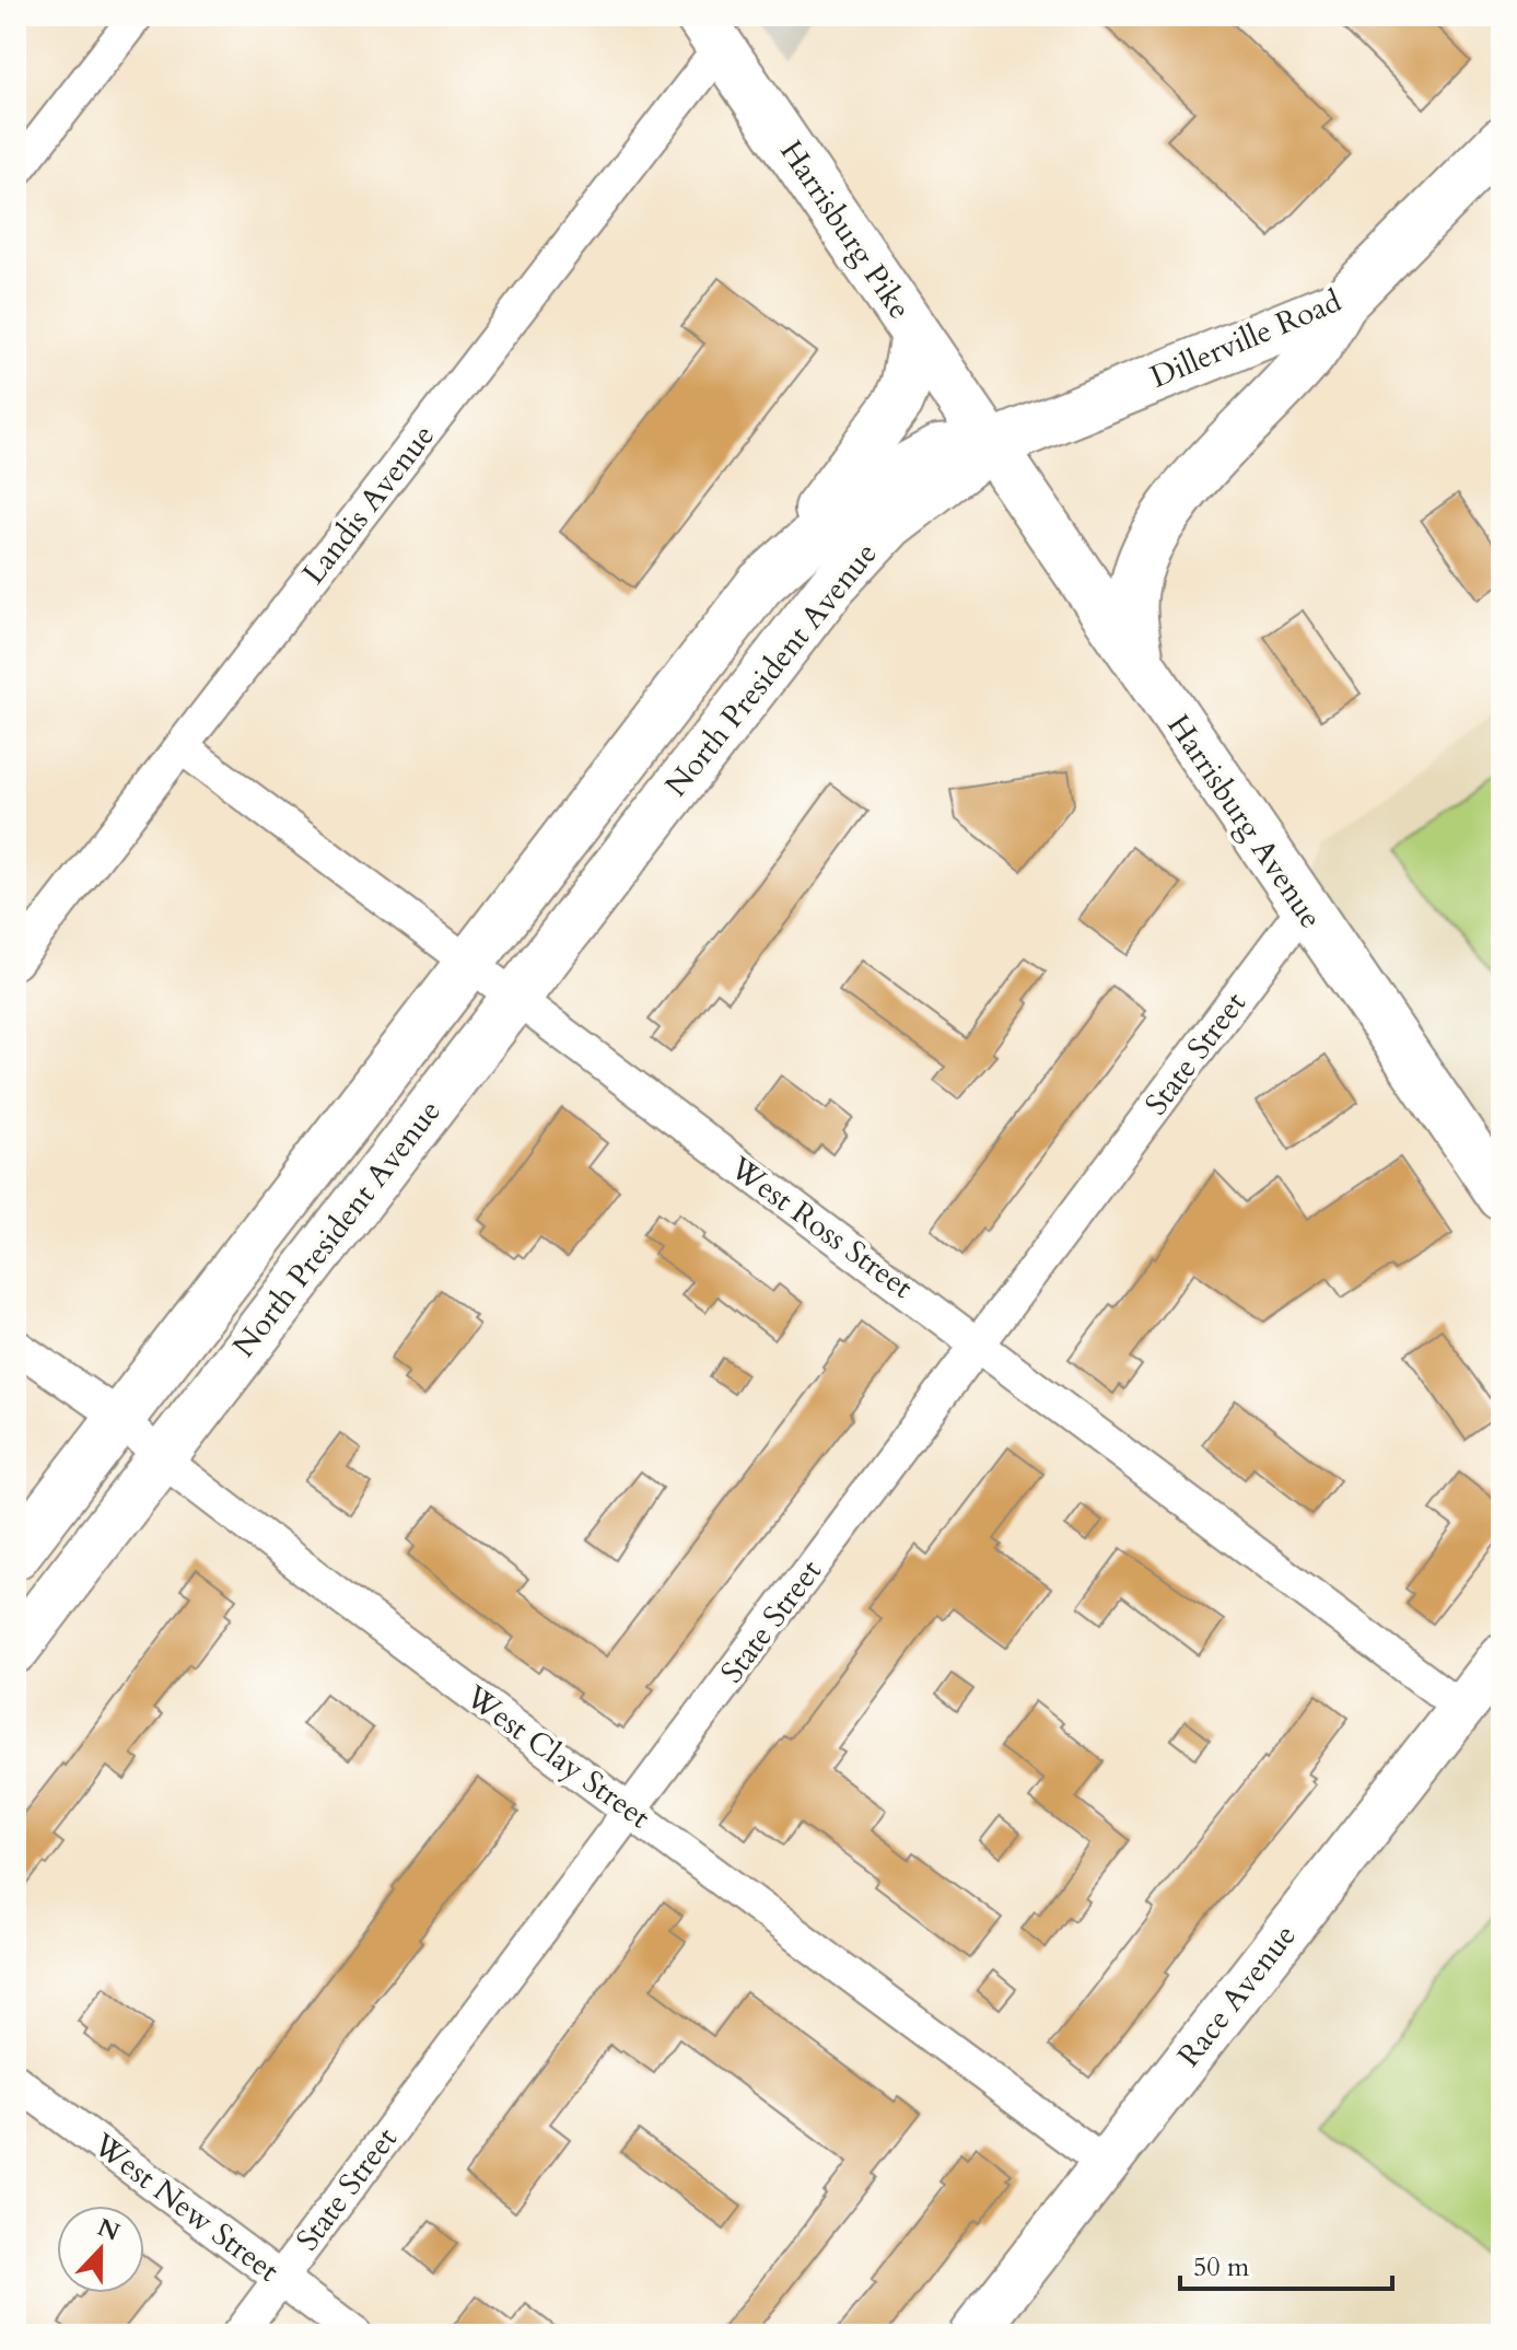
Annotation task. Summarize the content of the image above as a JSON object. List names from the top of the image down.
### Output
{
  "streets": {
    "main road": [
      "Harrisburg Pike",
      "Dillerville Road",
      "North President Avenue",
      "Harrisburg Avenue",
      "Race Avenue"
    ],
    "street": [
      "Landis Avenue",
      "State Street",
      "West Ross Street",
      "West Clay Street",
      "West New Street"
    ]
  },
  "crossings": [
    ["Harrisburg Pike", "Dillerville Road"],
    ["Harrisburg Pike", "Landis Avenue"],
    ["Harrisburg Pike", "North President Avenue"],
    ["Harrisburg Pike", "Harrisburg Avenue"],
    ["Dillerville Road", "North President Avenue"],
    ["Dillerville Road", "Harrisburg Avenue"],
    ["Landis Avenue", "West Ross Street"],
    ["North President Avenue", "Harrisburg Avenue"],
    ["North President Avenue", "West Ross Street"],
    ["North President Avenue", "West Clay Street"],
    ["Harrisburg Avenue", "State Street"],
    ["State Street", "West Ross Street"],
    ["State Street", "West Clay Street"],
    ["State Street", "West New Street"],
    ["West Ross Street", "Race Avenue"],
    ["West Clay Street", "Race Avenue"]
  ],
  "scale_bar": "50 m",
  "north": "top"
}
